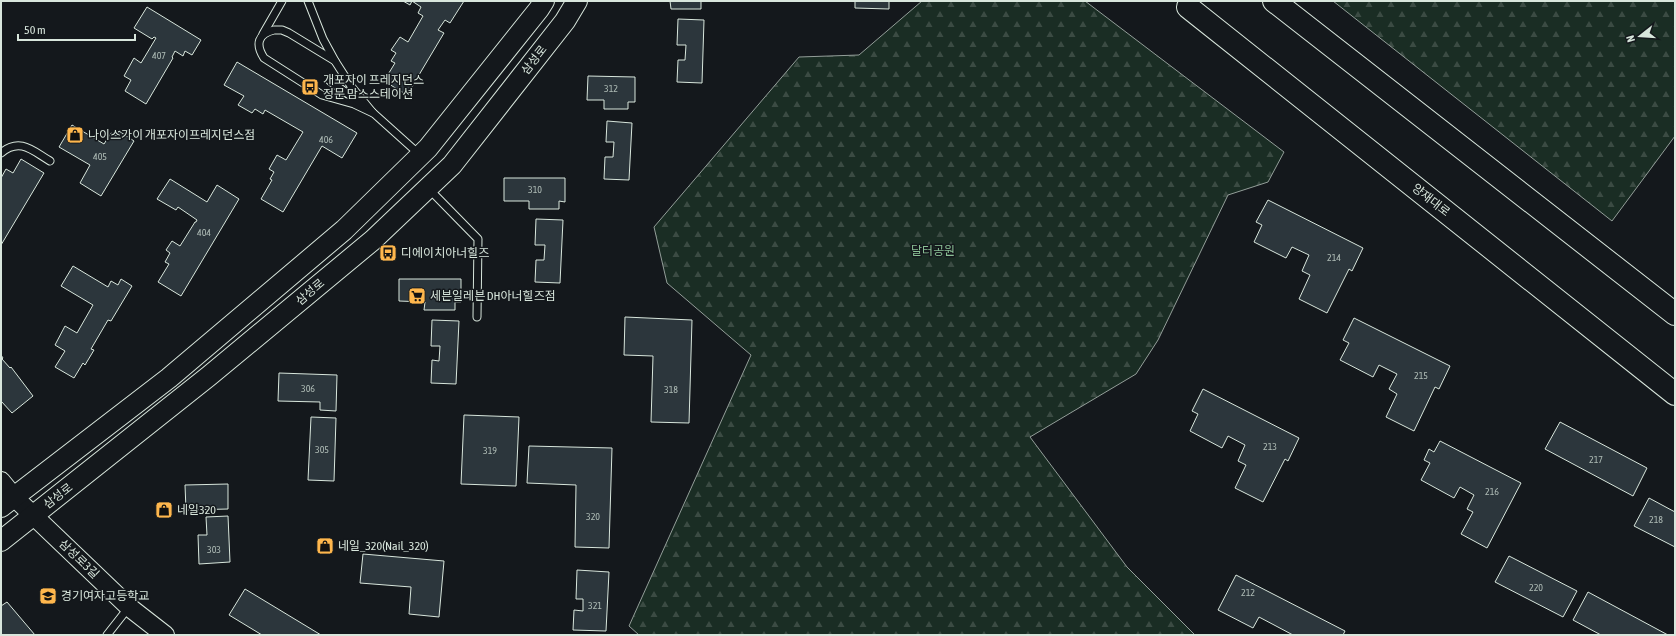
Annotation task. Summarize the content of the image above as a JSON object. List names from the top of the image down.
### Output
{
  "streets": {
    "main road": ["삼성로", "양재대로"],
    "street": ["삼성로3길"]
  },
  "crossings": [
    ["삼성로", "삼성로3길"]
  ],
  "parks": ["달터공원"],
  "places": {
    "bus stop": ["개포자이 프레지던스 정문 맘스스테이션", "디에이치아너힐즈"],
    "shop": ["나이스가이 개포자이프레지던스점", "네일320", "네일_320(Nail_320)"],
    "supermarket": ["세븐일레븐 DH아너힐즈점"],
    "school or university": ["경기여자고등학교"]
  },
  "house_numbers": [
    "407",
    "312",
    "406",
    "405",
    "310",
    "404",
    "214",
    "215",
    "306",
    "318",
    "213",
    "305",
    "319",
    "217",
    "216",
    "320",
    "218",
    "303",
    "220",
    "212",
    "321"
  ],
  "scale_bar": "50 m",
  "north": "left"
}
